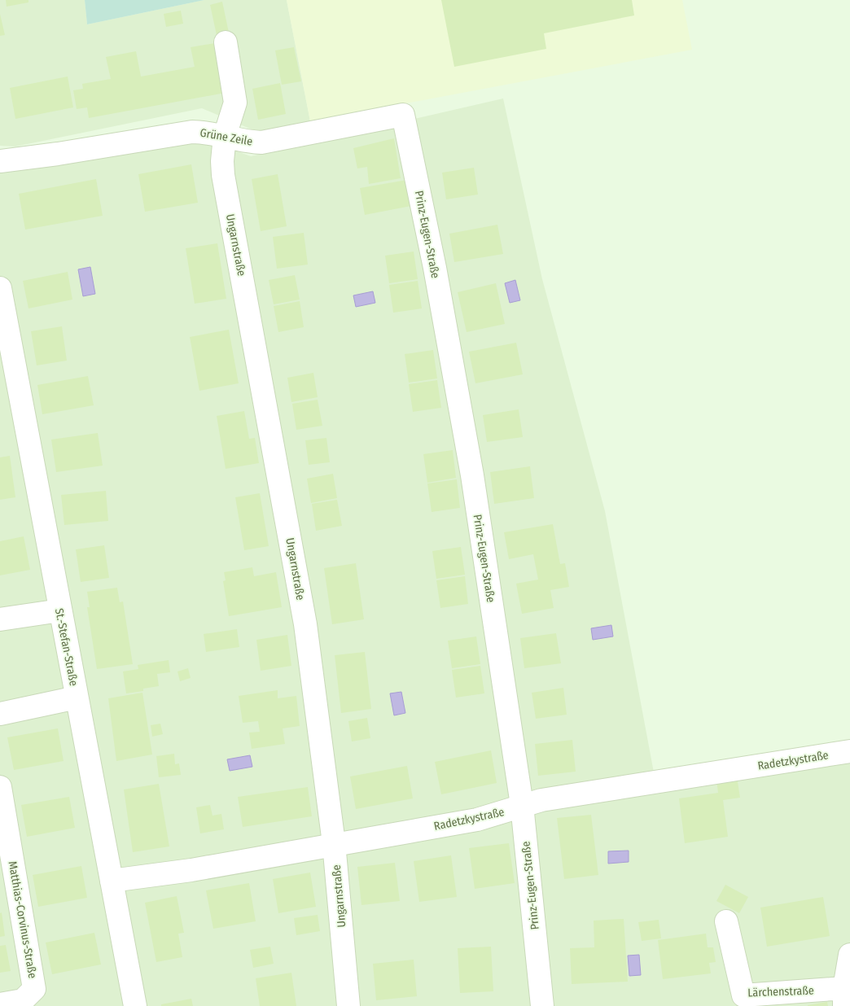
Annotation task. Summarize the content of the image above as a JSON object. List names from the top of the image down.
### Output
{
  "streets": {
    "street": [
      "Grüne Zeile",
      "Prinz-Eugen-Straße",
      "Ungarnstraße",
      "St.-Stefan-Straße",
      "Radetzkystraße",
      "Matthias-Corvinus-Straße",
      "Lärchenstraße"
    ]
  },
  "crossings": [
    ["Grüne Zeile", "Prinz-Eugen-Straße"],
    ["Grüne Zeile", "Ungarnstraße"],
    ["Prinz-Eugen-Straße", "Radetzkystraße"],
    ["Ungarnstraße", "Radetzkystraße"],
    ["St.-Stefan-Straße", "Radetzkystraße"]
  ]
}
